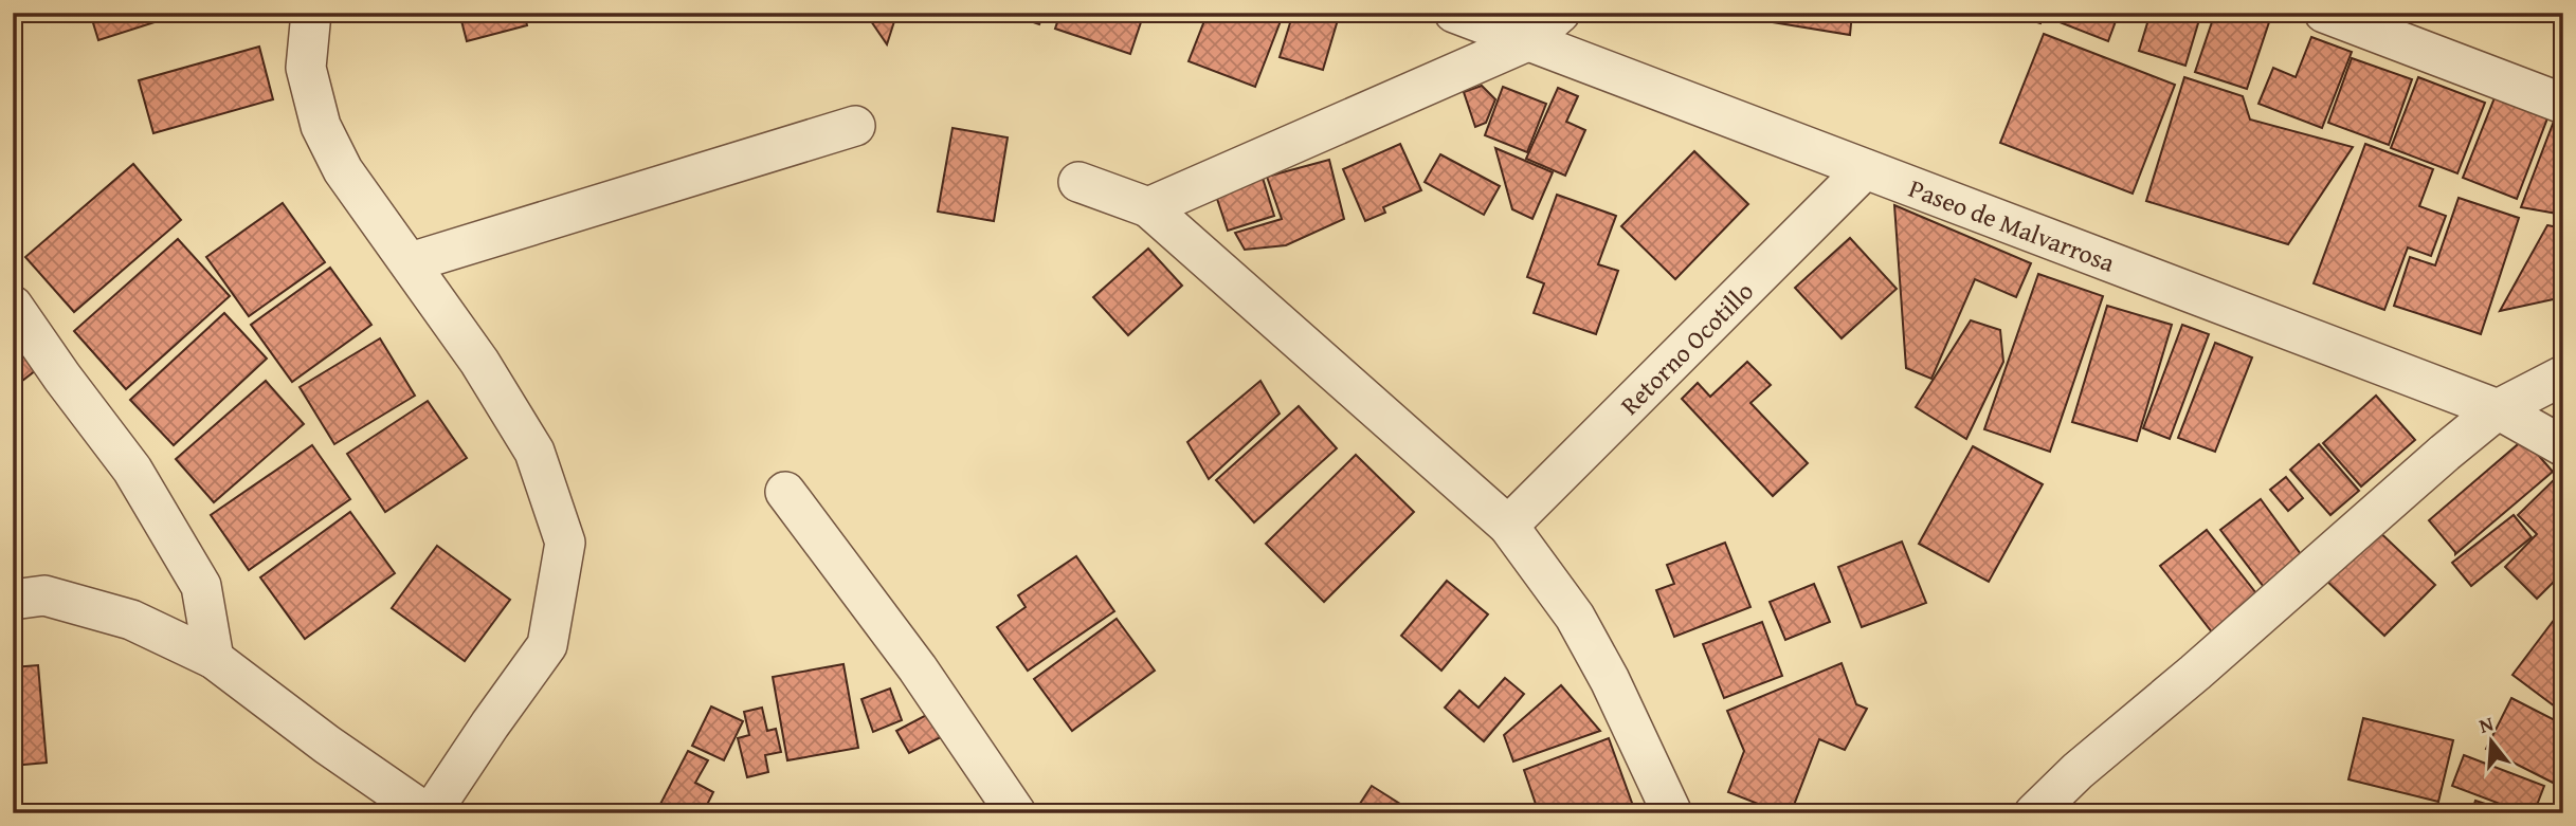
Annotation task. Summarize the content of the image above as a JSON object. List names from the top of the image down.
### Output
{
  "streets": {
    "street": ["Paseo de Malvarrosa", "Retorno Ocotillo"]
  },
  "crossings": [
    ["Paseo de Malvarrosa", "Retorno Ocotillo"]
  ],
  "north": "top"
}
